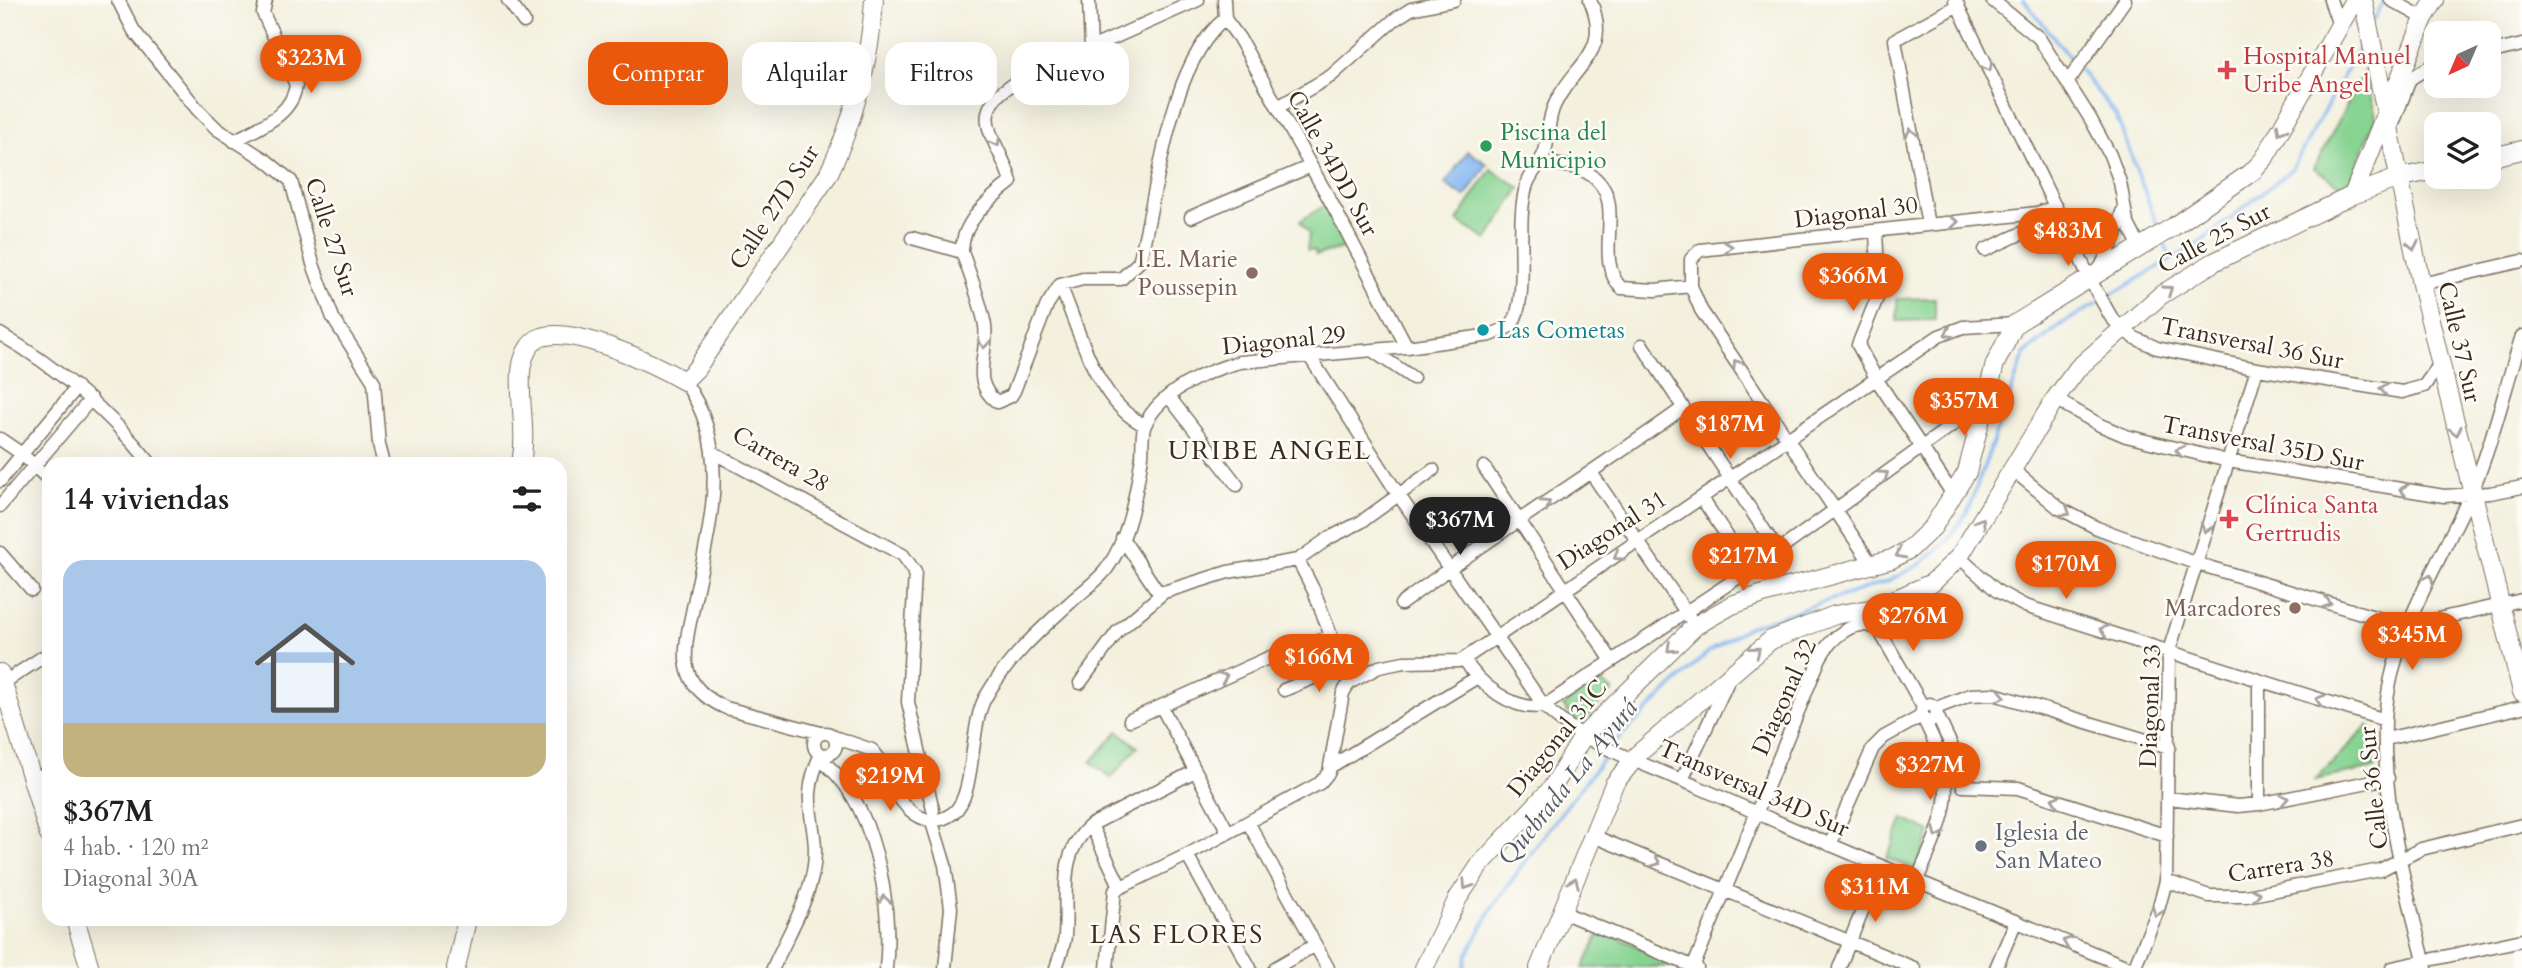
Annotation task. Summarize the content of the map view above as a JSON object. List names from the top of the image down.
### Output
{
  "streets": {
    "main road": [
      "Calle 27D Sur",
      "Calle 25 Sur",
      "Calle 37 Sur",
      "Diagonal 31",
      "Diagonal 31C"
    ],
    "street": [
      "Calle 34DD Sur",
      "Diagonal 30",
      "Calle 27 Sur",
      "Diagonal 29",
      "Transversal 36 Sur",
      "Transversal 35D Sur",
      "Carrera 28",
      "Diagonal 32",
      "Diagonal 33",
      "Transversal 34D Sur",
      "Calle 36 Sur",
      "Carrera 38"
    ]
  },
  "crossings": [
    ["Calle 34DD Sur", "Diagonal 29"],
    ["Calle 27D Sur", "Carrera 28"],
    ["Diagonal 30", "Transversal 36 Sur"],
    ["Calle 25 Sur", "Calle 37 Sur"],
    ["Calle 25 Sur", "Transversal 36 Sur"],
    ["Calle 25 Sur", "Transversal 35D Sur"],
    ["Calle 25 Sur", "Transversal 34D Sur"],
    ["Calle 37 Sur", "Transversal 36 Sur"],
    ["Calle 37 Sur", "Transversal 35D Sur"],
    ["Calle 37 Sur", "Calle 36 Sur"],
    ["Transversal 36 Sur", "Diagonal 31"],
    ["Transversal 36 Sur", "Diagonal 33"],
    ["Transversal 35D Sur", "Diagonal 33"],
    ["Transversal 35D Sur", "Calle 36 Sur"],
    ["Diagonal 31", "Diagonal 31C"],
    ["Diagonal 32", "Transversal 34D Sur"],
    ["Diagonal 33", "Transversal 34D Sur"],
    ["Diagonal 33", "Carrera 38"],
    ["Diagonal 31C", "Transversal 34D Sur"],
    ["Calle 36 Sur", "Carrera 38"]
  ],
  "one_way": [
    "Diagonal 30",
    "Calle 25 Sur",
    "Diagonal 31",
    "Diagonal 31C"
  ],
  "districts": ["URIBE ANGEL", "LAS FLORES"],
  "water": ["Quebrada La Ayurá"],
  "places": {
    "health": ["Hospital Manuel Uribe Angel", "Clínica Santa Gertrudis"],
    "other": [
      "Piscina del Municipio",
      "I.E. Marie Poussepin",
      "Las Cometas",
      "Marcadores",
      "Iglesia de San Mateo"
    ]
  },
  "north": "bottom left",
  "page": {
    "price": [
      "$323M",
      "$483M",
      "$366M",
      "$357M",
      "$187M",
      "$367M",
      "$217M",
      "$170M",
      "$276M",
      "$345M",
      "$166M",
      "$327M",
      "$219M",
      "$311M"
    ],
    "chip": [
      "Comprar",
      "Alquilar",
      "Filtros",
      "Nuevo"
    ],
    "heading": "14 viviendas",
    "list": [
      {
        "name": "$367M",
        "note": "4 hab. · 120 m² · Diagonal 30A"
      }
    ]
  }
}
